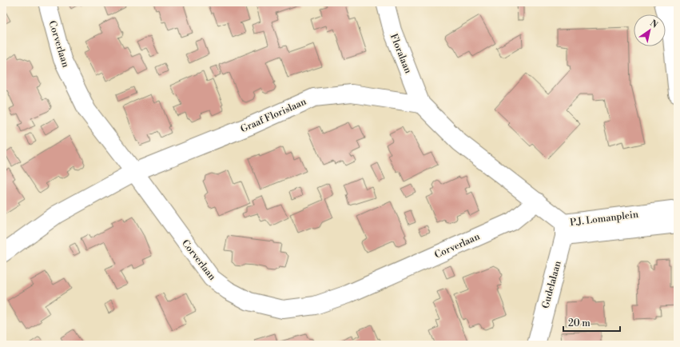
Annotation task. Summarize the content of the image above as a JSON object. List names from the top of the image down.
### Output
{
  "streets": {
    "street": [
      "Corverlaan",
      "Floralaan",
      "Graaf Florislaan",
      "P.J. Lomanplein",
      "Gudelalaan"
    ]
  },
  "crossings": [
    ["Corverlaan", "Graaf Florislaan"],
    ["Corverlaan", "P.J. Lomanplein"],
    ["Floralaan", "Graaf Florislaan"],
    ["P.J. Lomanplein", "Gudelalaan"]
  ],
  "scale_bar": "20 m",
  "north": "top right"
}
